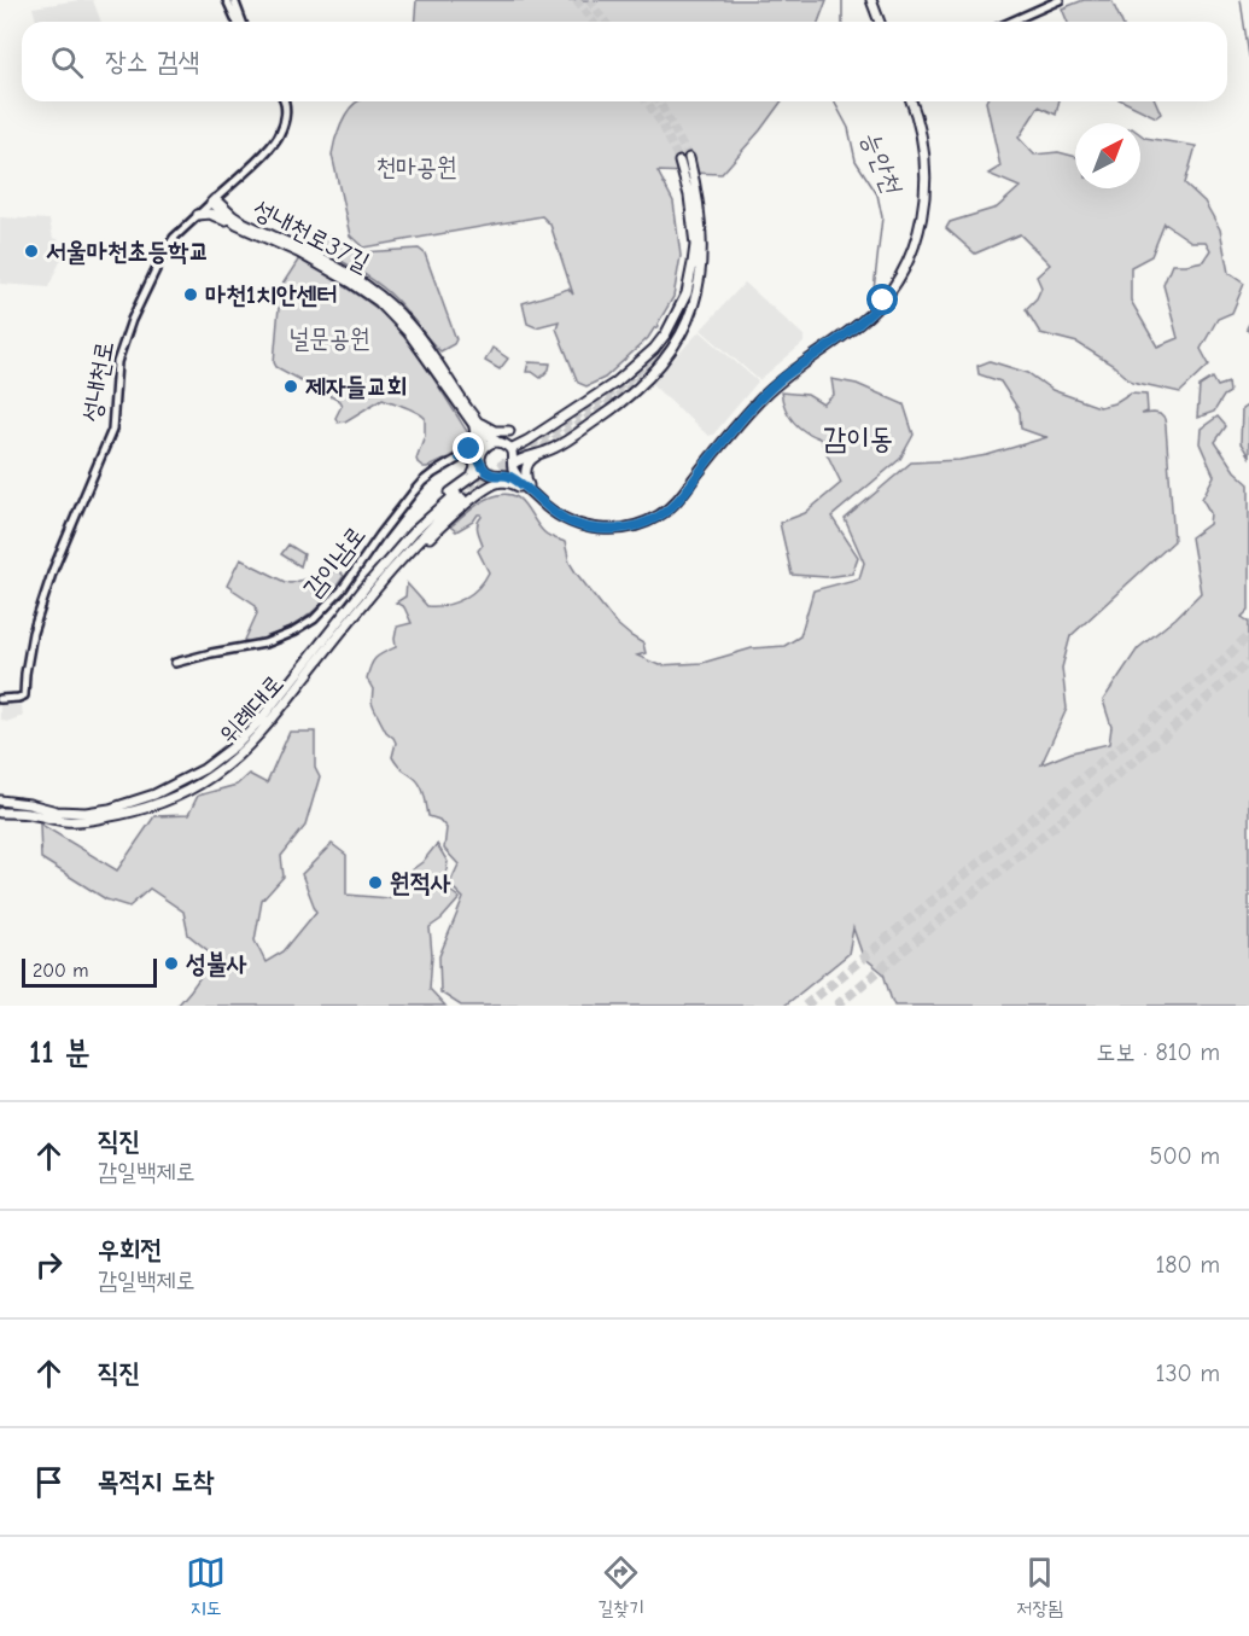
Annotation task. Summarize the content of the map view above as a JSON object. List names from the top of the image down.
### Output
{
  "streets": {
    "main road": ["성내천로37길", "위례대로"],
    "street": ["성내천로", "감이남로"]
  },
  "crossings": [
    ["성내천로37길", "성내천로"],
    ["성내천로37길", "감이남로"]
  ],
  "districts": ["감이동"],
  "water": ["능안천"],
  "parks": ["천마공원", "널문공원"],
  "places": [
    "서울마천초등학교",
    "마천1치안센터",
    "제자들교회",
    "원적사",
    "성불사"
  ],
  "scale_bar": "200 m",
  "north": "top right",
  "page": {
    "search": "장소 검색",
    "scale": "200 m",
    "heading": ["11 분", "도보 · 810 m"],
    "list": [
      ["직진", "감일백제로", "500 m"],
      ["우회전", "감일백제로", "180 m"],
      ["직진", "130 m"],
      "목적지 도착"
    ],
    "nav": ["지도", "길찾기", "저장됨"]
  }
}
